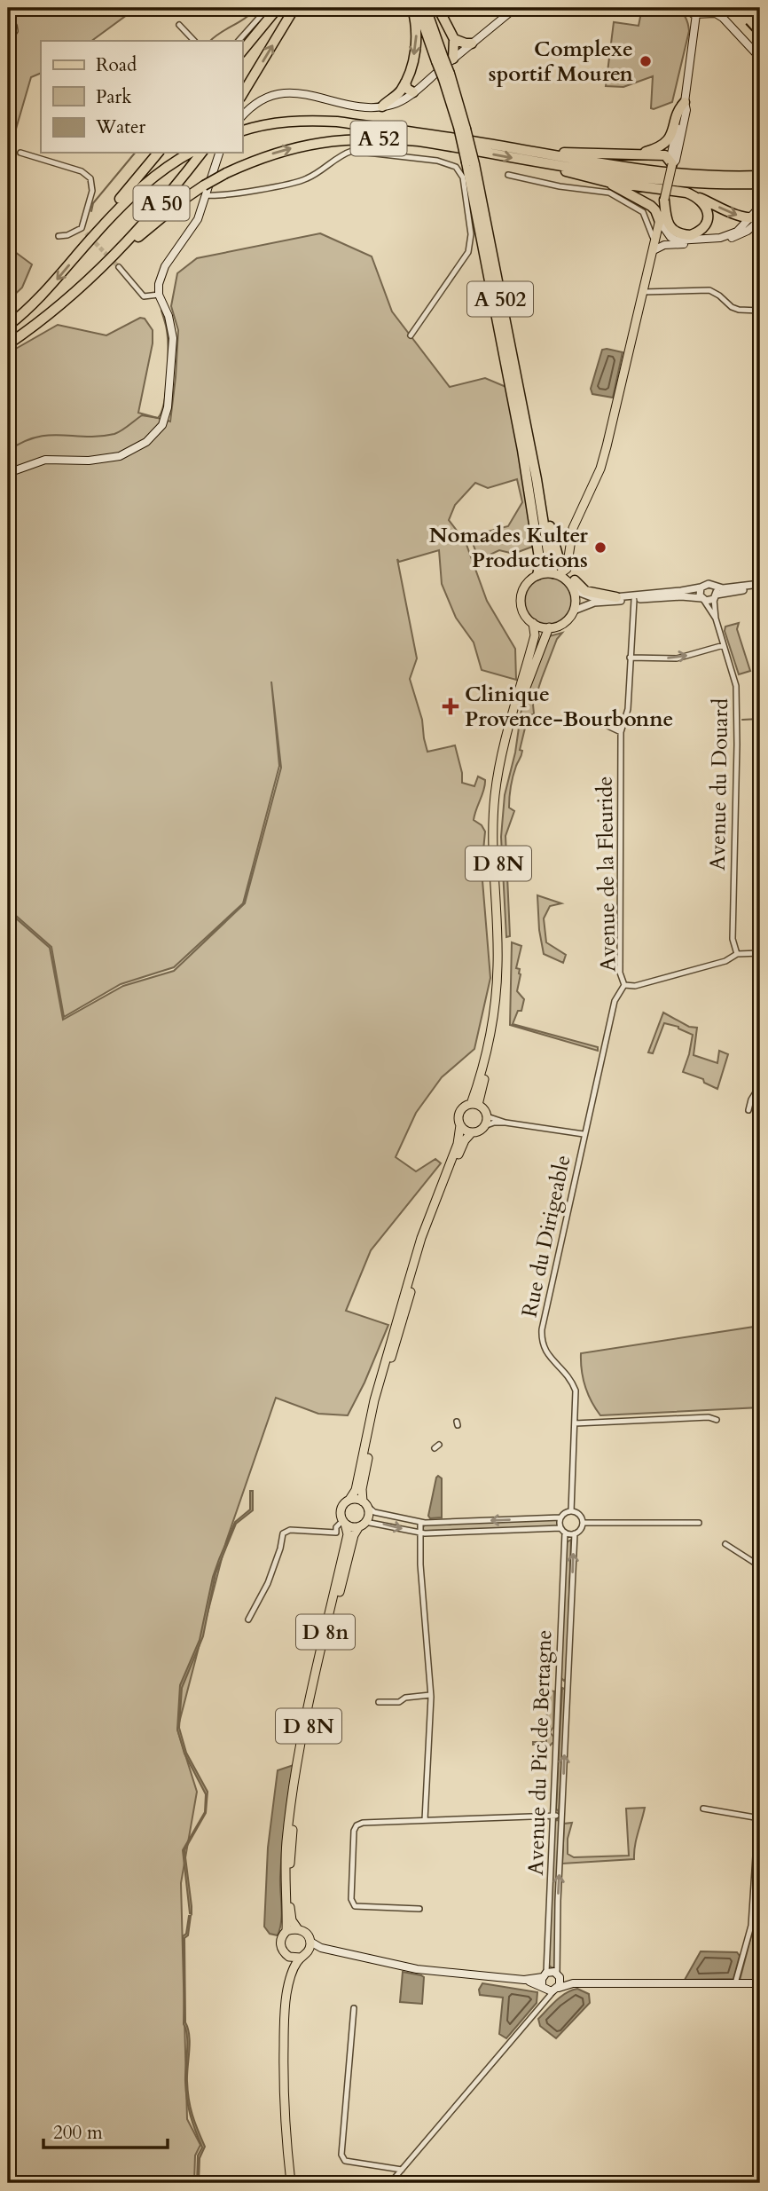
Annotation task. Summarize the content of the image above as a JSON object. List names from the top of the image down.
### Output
{
  "streets": {
    "highway": ["A 52", "A 50", "A 502"],
    "main road": ["D 8N", "D 8n"],
    "street": [
      "Avenue du Douard",
      "Avenue de la Fleuride",
      "Rue du Dirigeable",
      "Avenue du Pic de Bertagne"
    ]
  },
  "crossings": [
    ["A 52", "A 50"],
    ["A 502", "D 8N"],
    ["D 8N", "D 8n"],
    ["Avenue de la Fleuride", "Rue du Dirigeable"]
  ],
  "places": {
    "other": ["Complexe sportif Mouren", "Nomades Kulter Productions"],
    "health": ["Clinique Provence-Bourbonne"]
  },
  "legend": ["Road", "Park", "Water"],
  "scale_bar": "200 m"
}
